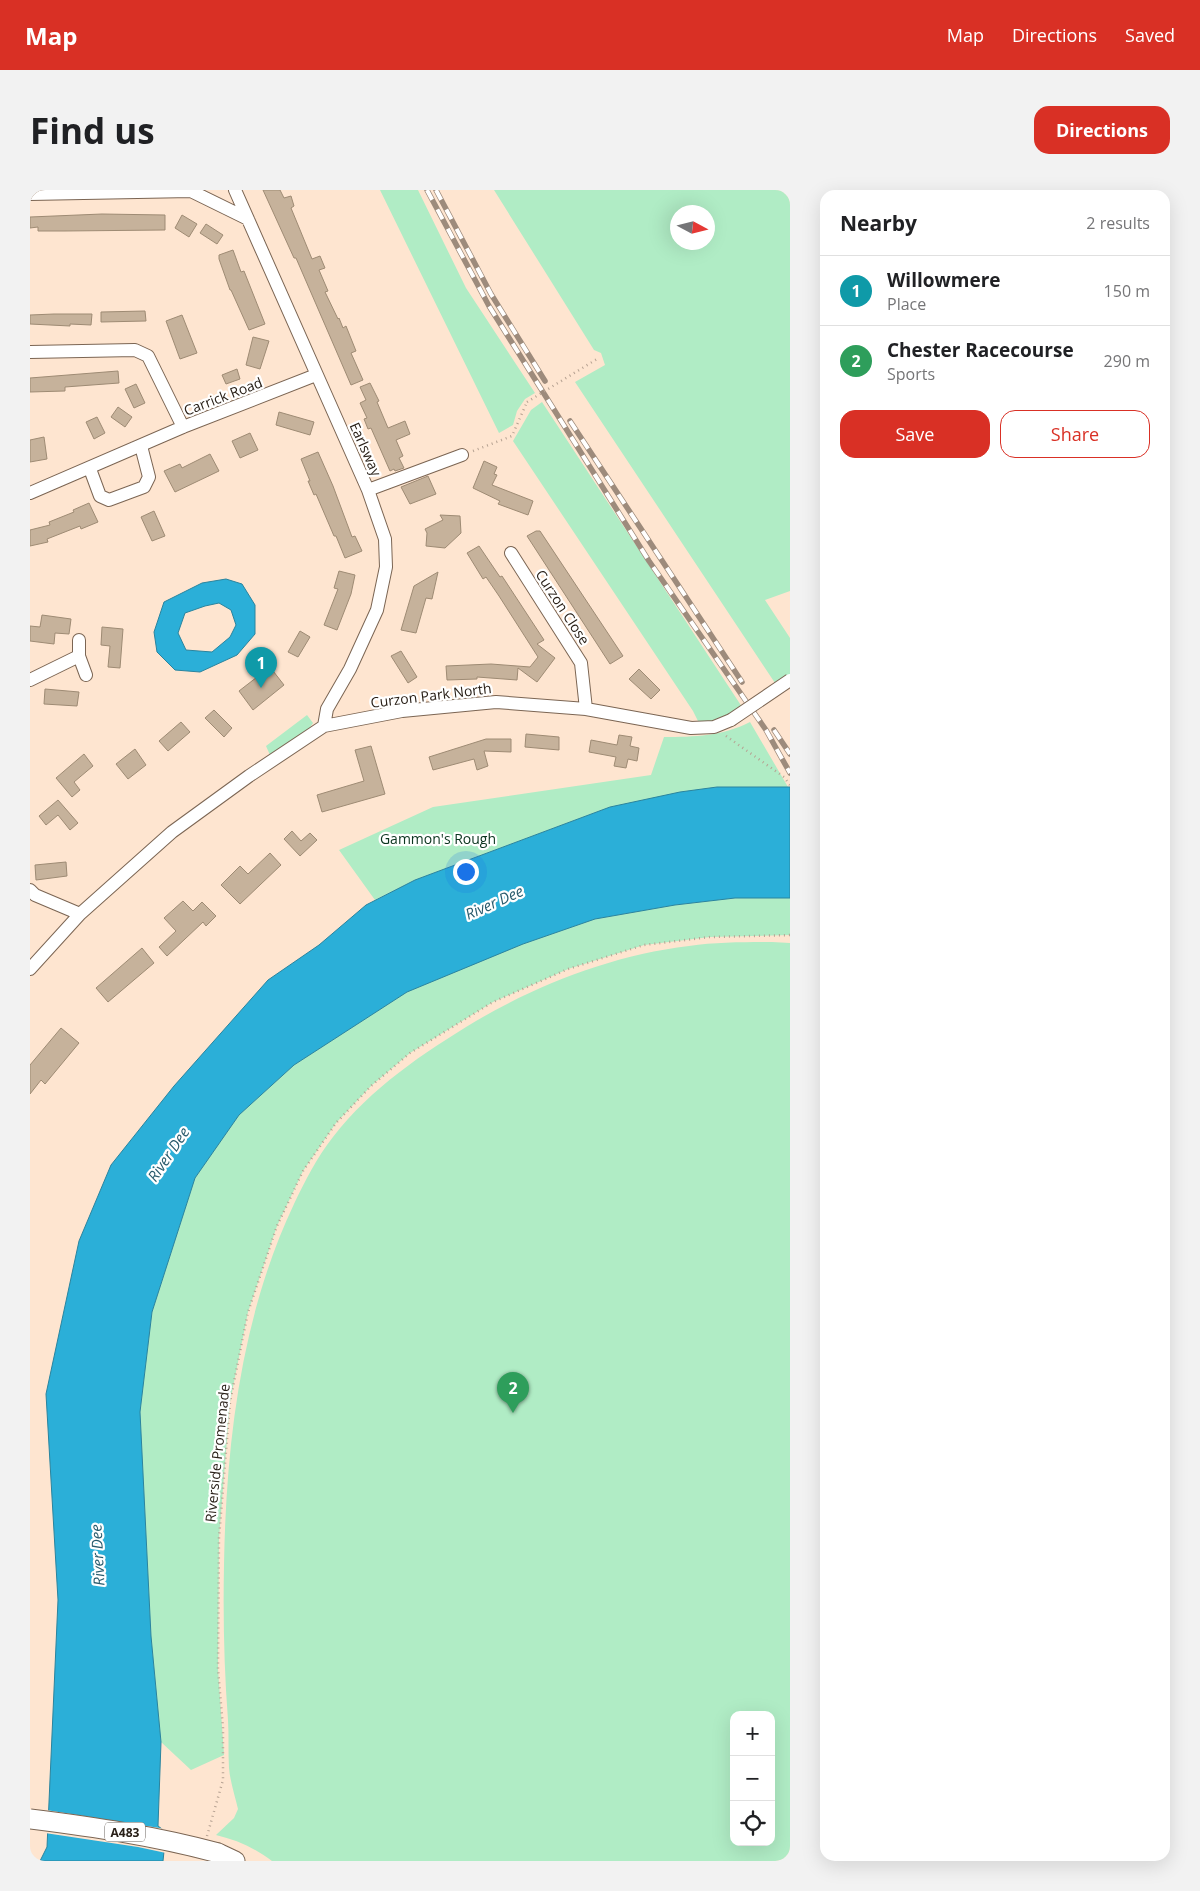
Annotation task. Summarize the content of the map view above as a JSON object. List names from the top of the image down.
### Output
{
  "streets": {
    "highway": ["A483"],
    "street": [
      "Carrick Road",
      "Earlsway",
      "Curzon Close",
      "Curzon Park North"
    ],
    "path": ["Riverside Promenade"]
  },
  "crossings": [
    ["Carrick Road", "Earlsway"],
    ["Earlsway", "Curzon Park North"],
    ["Curzon Close", "Curzon Park North"]
  ],
  "water": ["River Dee"],
  "parks": ["Gammon's Rough"],
  "north": "right",
  "page": {
    "header": "Map",
    "nav": ["Map", "Directions", "Saved"],
    "buttons": [
      "Directions",
      ["Save", "Share"]
    ],
    "title": "Find us",
    "heading": ["Nearby", "2 results"],
    "list": [
      {
        "mark": "1",
        "name": "Willowmere",
        "note": "Place",
        "value": "150 m"
      },
      {
        "mark": "2",
        "name": "Chester Racecourse",
        "note": "Sports",
        "value": "290 m"
      }
    ],
    "pins": ["1", "2"],
    "map_buttons": ["+", "−"]
  }
}
